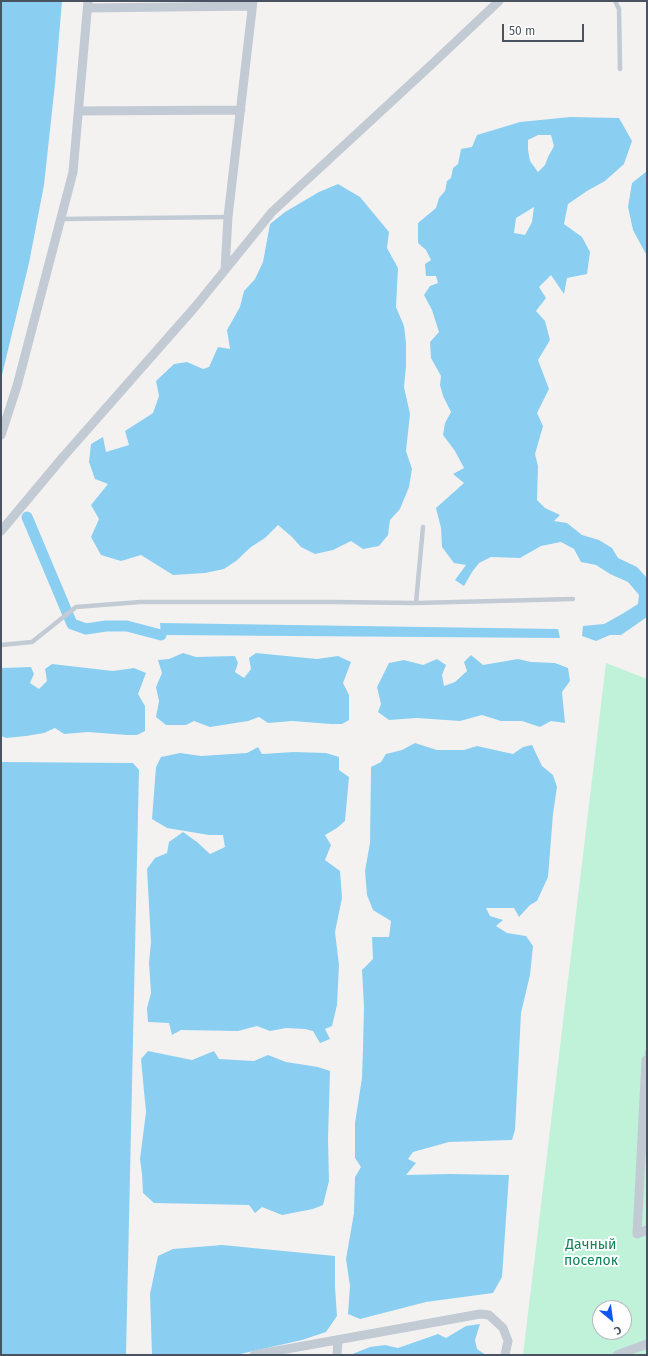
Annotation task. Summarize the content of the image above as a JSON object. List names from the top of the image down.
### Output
{
  "parks": ["Дачный поселок"],
  "scale_bar": "50 m",
  "north": "bottom right"
}
